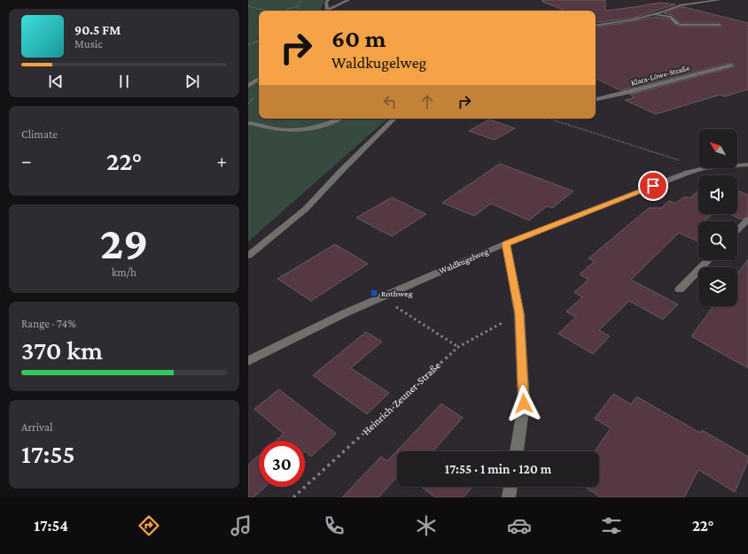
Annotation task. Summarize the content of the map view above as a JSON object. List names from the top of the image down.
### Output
{
  "streets": {
    "street": ["Klara-Löwe-Straße", "Waldkugelweg"],
    "path": ["Heinrich-Zeuner-Straße"]
  },
  "places": {
    "transit": ["Rothweg"]
  },
  "north": "top left",
  "page": {
    "turn": ["60 m", "Waldkugelweg"],
    "song": ["90.5 FM", "Music"],
    "tile": [
      "Climate",
      ["29", "km/h"],
      ["Range · 74%", "370 km"],
      ["Arrival", "17:55"]
    ],
    "heat": ["−", "22°", "+"],
    "limit": "30",
    "trip": "17:55 · 1 min · 120 m",
    "tabs": ["17:54", "22°"]
  }
}
